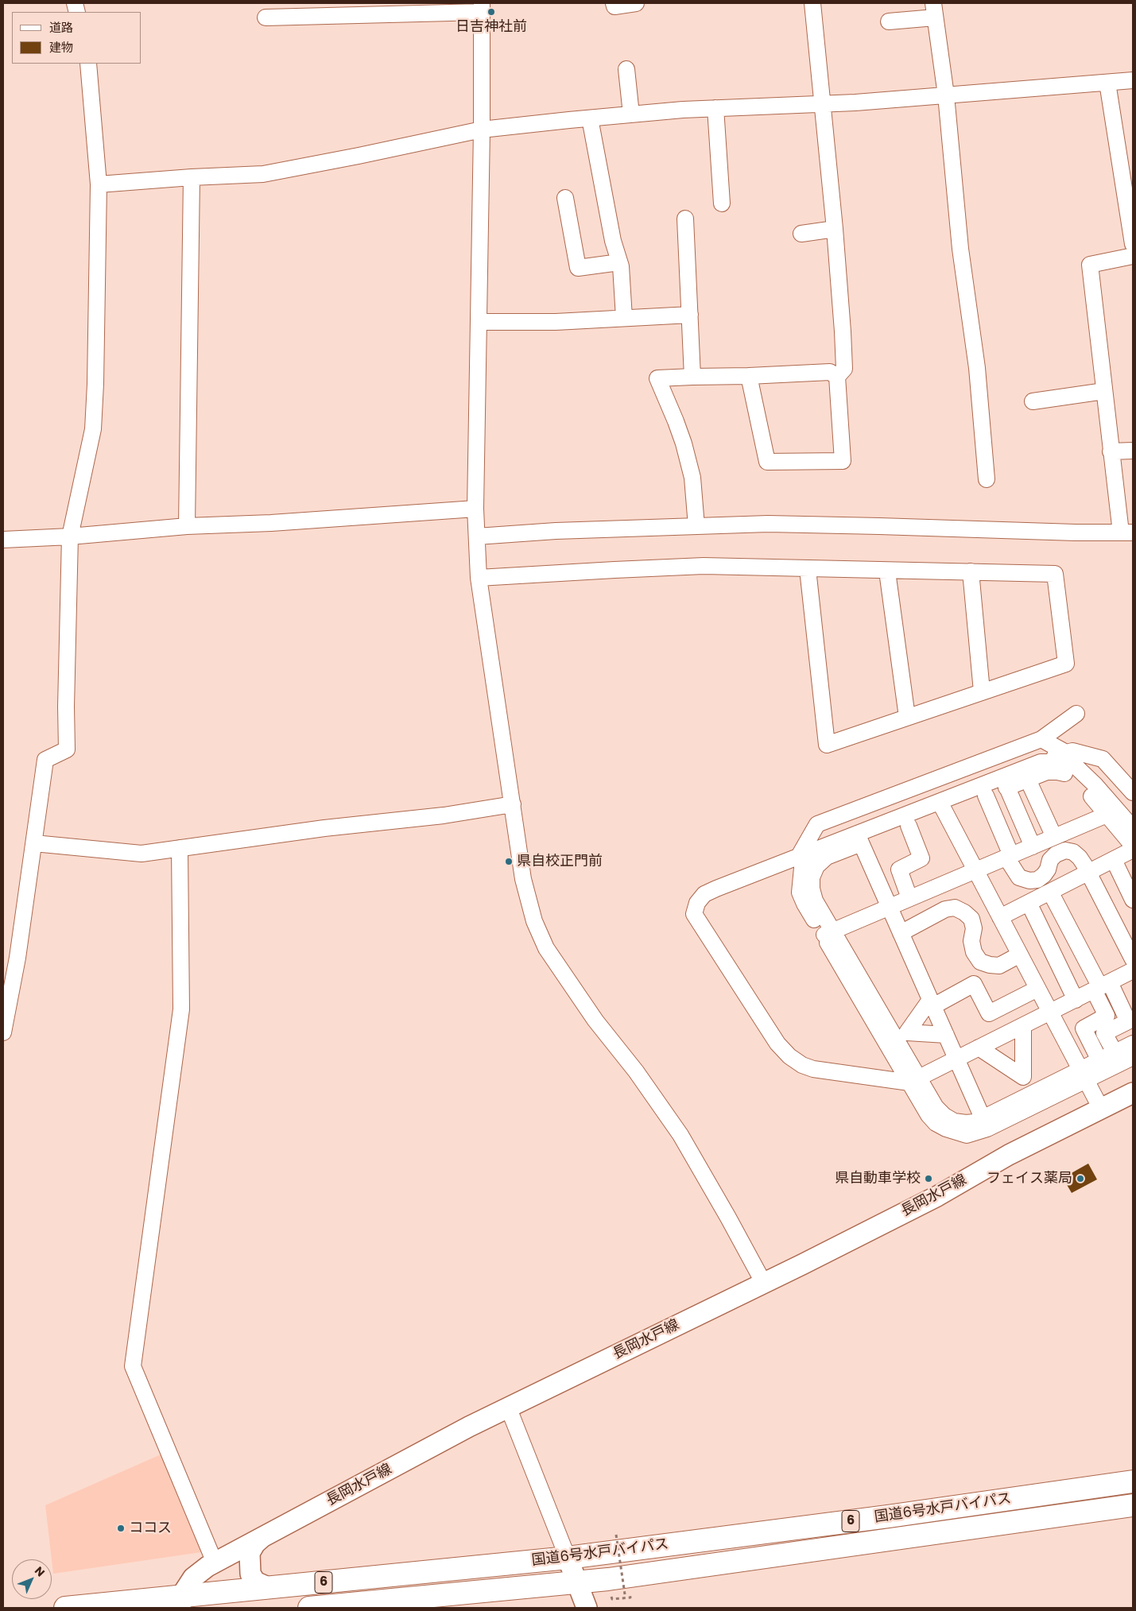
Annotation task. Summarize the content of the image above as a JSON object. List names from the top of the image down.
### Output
{
  "streets": {
    "highway": ["国道6号水戸バイパス", "6"],
    "main road": ["長岡水戸線"]
  },
  "crossings": [
    ["長岡水戸線", "国道6号水戸バイパス"]
  ],
  "places": [
    "日吉神社前",
    "県自校正門前",
    "県自動車学校",
    "フェイス薬局",
    "ココス"
  ],
  "legend": ["道路", "建物"],
  "north": "top right"
}
